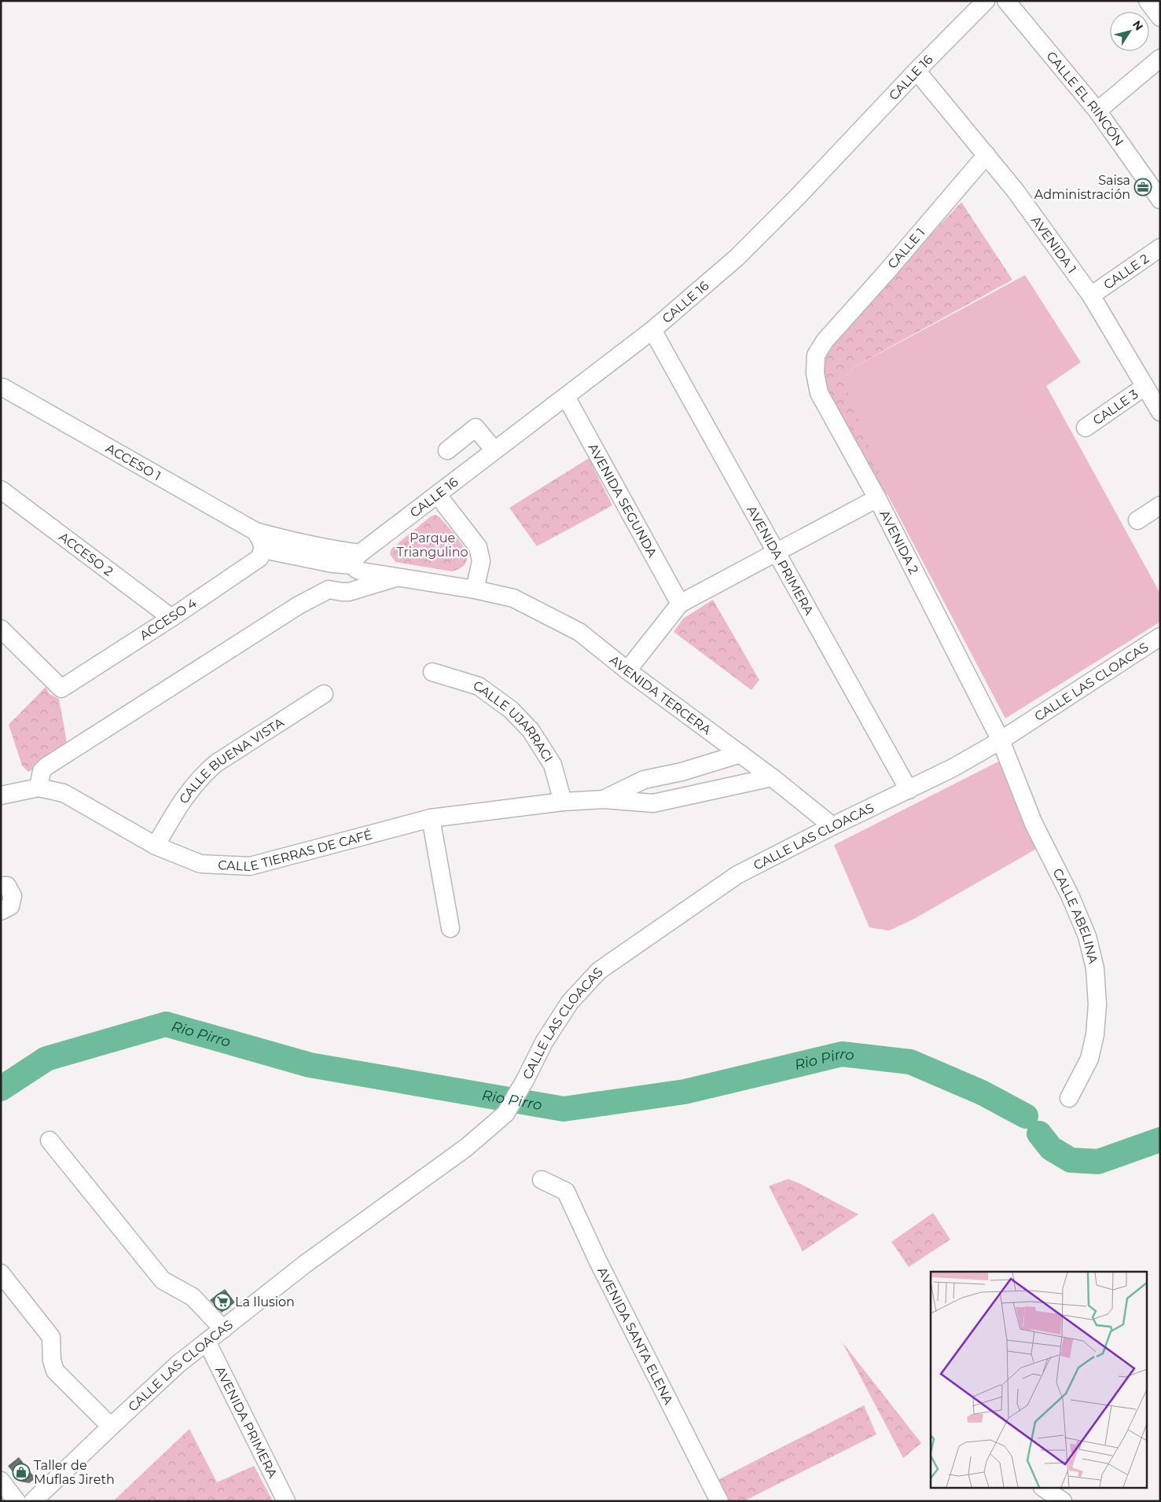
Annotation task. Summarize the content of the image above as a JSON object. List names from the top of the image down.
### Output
{
  "streets": {
    "street": [
      "CALLE 16",
      "CALLE EL RINCÓN",
      "AVENIDA 1",
      "CALLE 1",
      "CALLE 2",
      "CALLE 3",
      "ACCESO 1",
      "AVENIDA SEGUNDA",
      "AVENIDA 2",
      "ACCESO 2",
      "AVENIDA PRIMERA",
      "ACCESO 4",
      "CALLE LAS CLOACAS",
      "AVENIDA TERCERA",
      "CALLE UJARRACI",
      "CALLE BUENA VISTA",
      "CALLE TIERRAS DE CAFÉ",
      "CALLE ABELINA",
      "AVENIDA SANTA ELENA"
    ]
  },
  "crossings": [
    ["CALLE 16", "AVENIDA 1"],
    ["CALLE 16", "ACCESO 1"],
    ["CALLE 16", "AVENIDA SEGUNDA"],
    ["CALLE 16", "AVENIDA PRIMERA"],
    ["CALLE 16", "AVENIDA TERCERA"],
    ["AVENIDA 1", "CALLE 1"],
    ["AVENIDA 1", "CALLE 2"],
    ["AVENIDA 1", "CALLE 3"],
    ["CALLE 1", "AVENIDA 2"],
    ["ACCESO 1", "ACCESO 4"],
    ["ACCESO 1", "AVENIDA TERCERA"],
    ["AVENIDA 2", "CALLE LAS CLOACAS"],
    ["AVENIDA 2", "CALLE ABELINA"],
    ["ACCESO 2", "ACCESO 4"],
    ["AVENIDA PRIMERA", "CALLE LAS CLOACAS"],
    ["CALLE LAS CLOACAS", "AVENIDA TERCERA"],
    ["CALLE LAS CLOACAS", "CALLE ABELINA"],
    ["AVENIDA TERCERA", "CALLE TIERRAS DE CAFÉ"],
    ["CALLE UJARRACI", "CALLE TIERRAS DE CAFÉ"],
    ["CALLE BUENA VISTA", "CALLE TIERRAS DE CAFÉ"]
  ],
  "water": ["Rio Pirro"],
  "parks": ["Parque Triangulino"],
  "places": {
    "office": ["Saisa Administración"],
    "supermarket": ["La Ilusion"],
    "shop": ["Taller de Muflas Jireth"]
  },
  "north": "top right"
}
